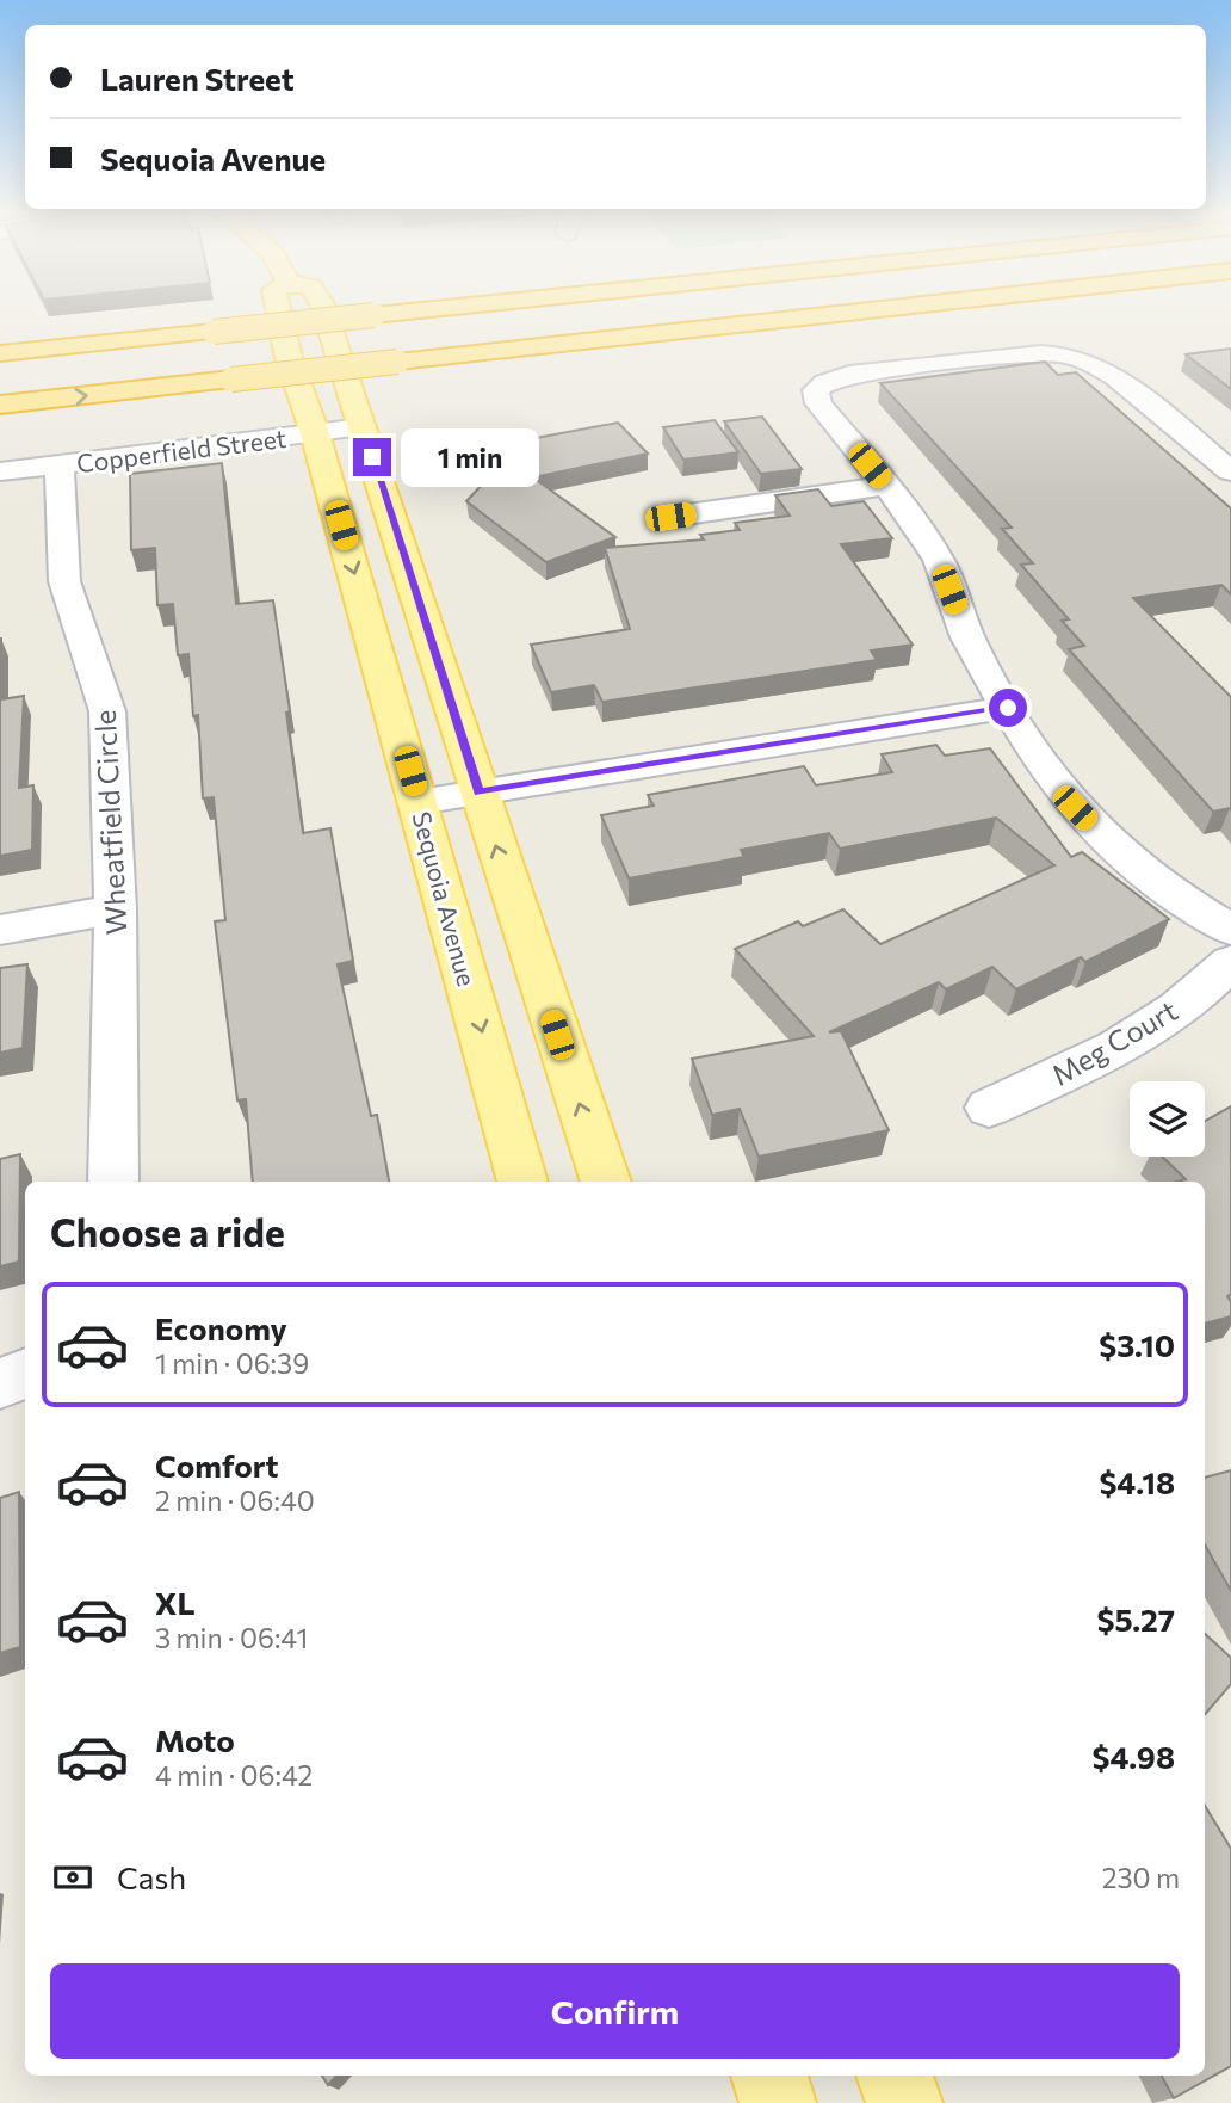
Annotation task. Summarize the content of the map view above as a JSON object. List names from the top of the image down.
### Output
{
  "streets": {
    "main road": ["Sequoia Avenue"],
    "street": ["Copperfield Street", "Wheatfield Circle", "Meg Court"]
  },
  "crossings": [
    ["Copperfield Street", "Wheatfield Circle"],
    ["Copperfield Street", "Sequoia Avenue"]
  ],
  "page": {
    "banner": ["Lauren Street", "Sequoia Avenue"],
    "bubble": "1 min",
    "heading": "Choose a ride",
    "list": [
      {
        "name": "Economy",
        "note": "1 min · 06:39",
        "value": "$3.10"
      },
      {
        "name": "Comfort",
        "note": "2 min · 06:40",
        "value": "$4.18"
      },
      {
        "name": "XL",
        "note": "3 min · 06:41",
        "value": "$5.27"
      },
      {
        "name": "Moto",
        "note": "4 min · 06:42",
        "value": "$4.98"
      }
    ],
    "pay": ["Cash", "230 m"],
    "buttons": "Confirm"
  }
}
